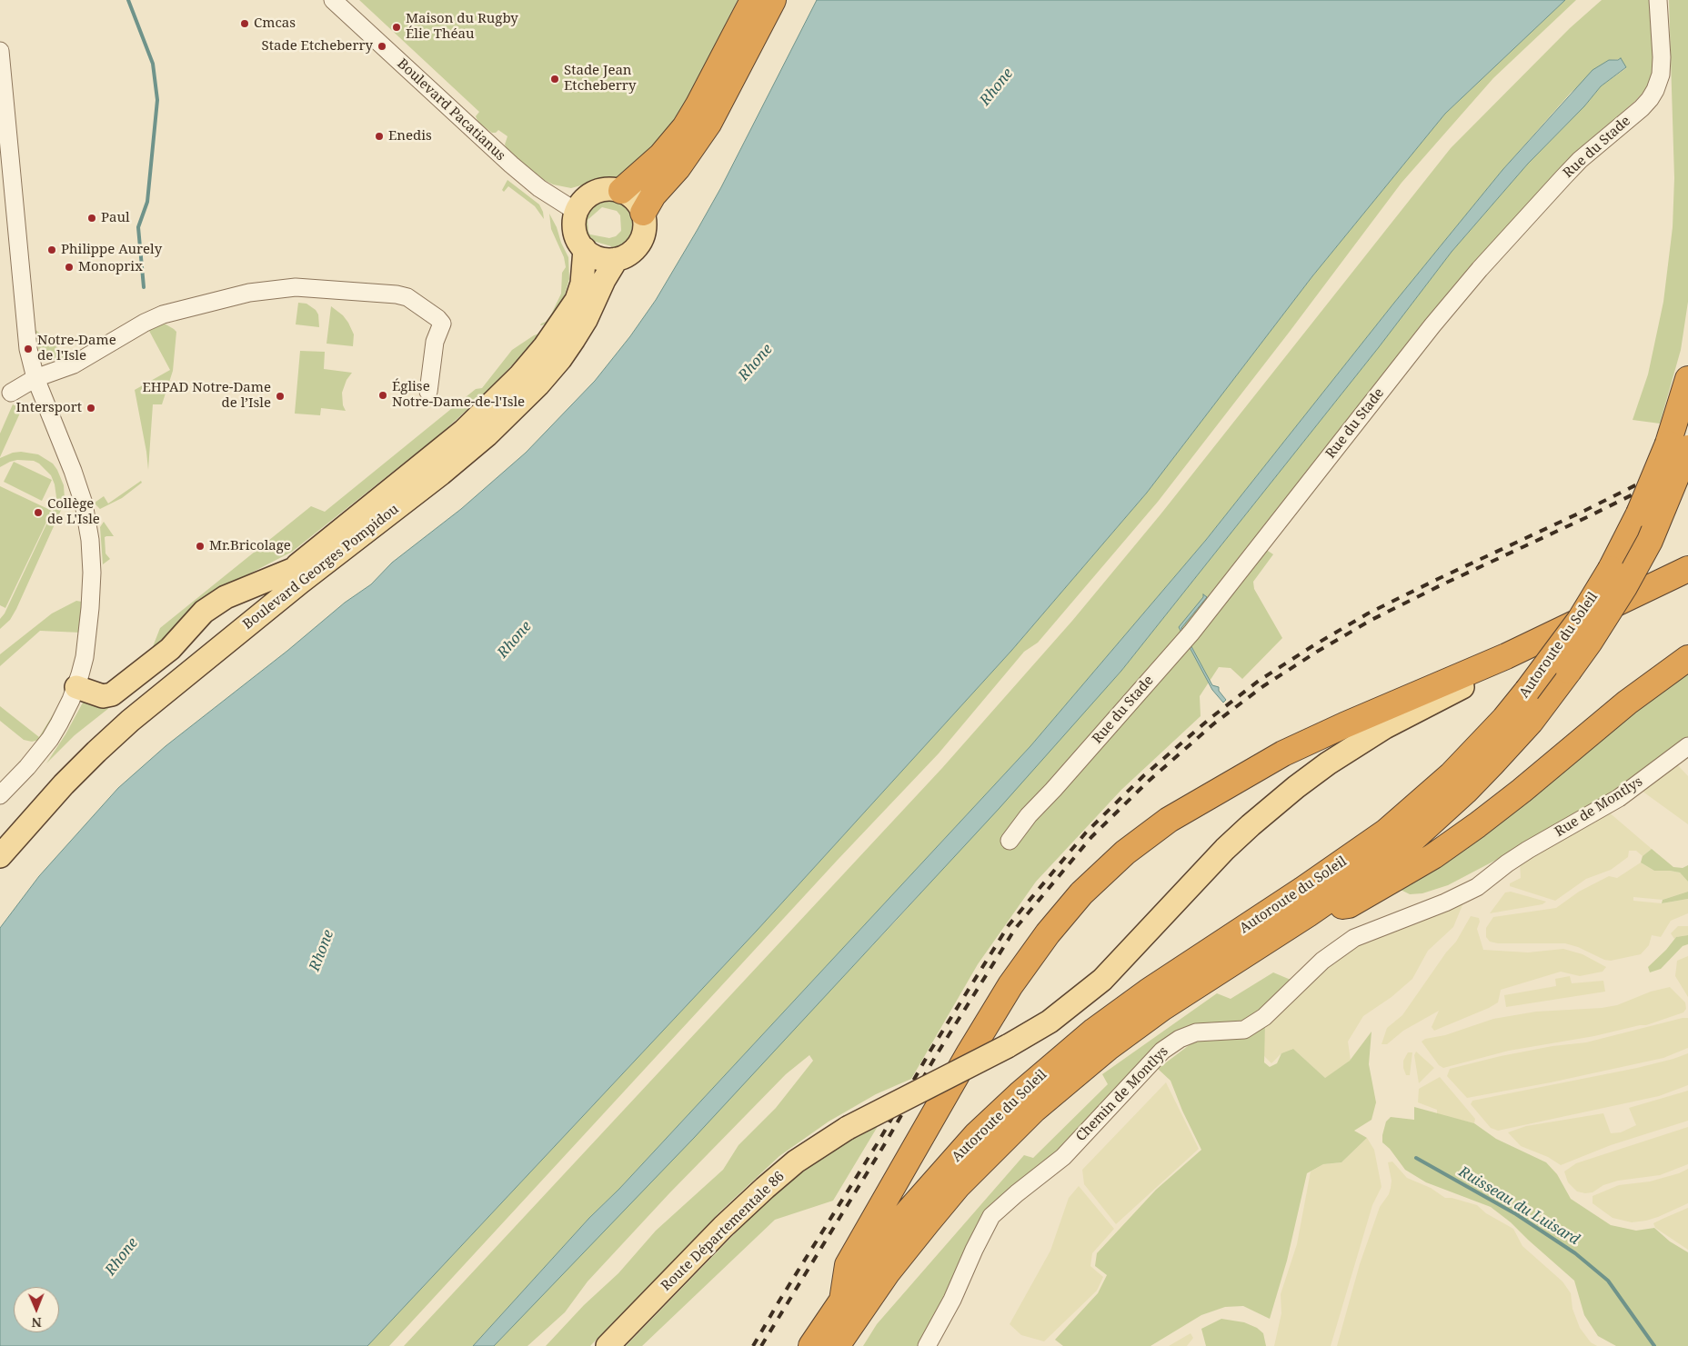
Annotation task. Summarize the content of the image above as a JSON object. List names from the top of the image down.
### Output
{
  "streets": {
    "highway": ["Autoroute du Soleil"],
    "main road": ["Boulevard Georges Pompidou", "Route Départementale 86"],
    "street": [
      "Boulevard Pacatianus",
      "Rue du Stade",
      "Rue de Montlys",
      "Chemin de Montlys"
    ]
  },
  "crossings": [
    ["Boulevard Pacatianus", "Boulevard Georges Pompidou"],
    ["Rue de Montlys", "Chemin de Montlys"]
  ],
  "water": ["Rhone", "Ruisseau du Luisard"],
  "places": [
    "Cmcas",
    "Maison du Rugby Élie Théau",
    "Stade Etcheberry",
    "Stade Jean Etcheberry",
    "Enedis",
    "Paul",
    "Philippe Aurely",
    "Monoprix",
    "Notre-Dame de l'Isle",
    "Église Notre-Dame-de-l'Isle",
    "EHPAD Notre-Dame de l’Isle",
    "Intersport",
    "Collège de L'Isle",
    "Mr.Bricolage"
  ],
  "north": "bottom"
}
